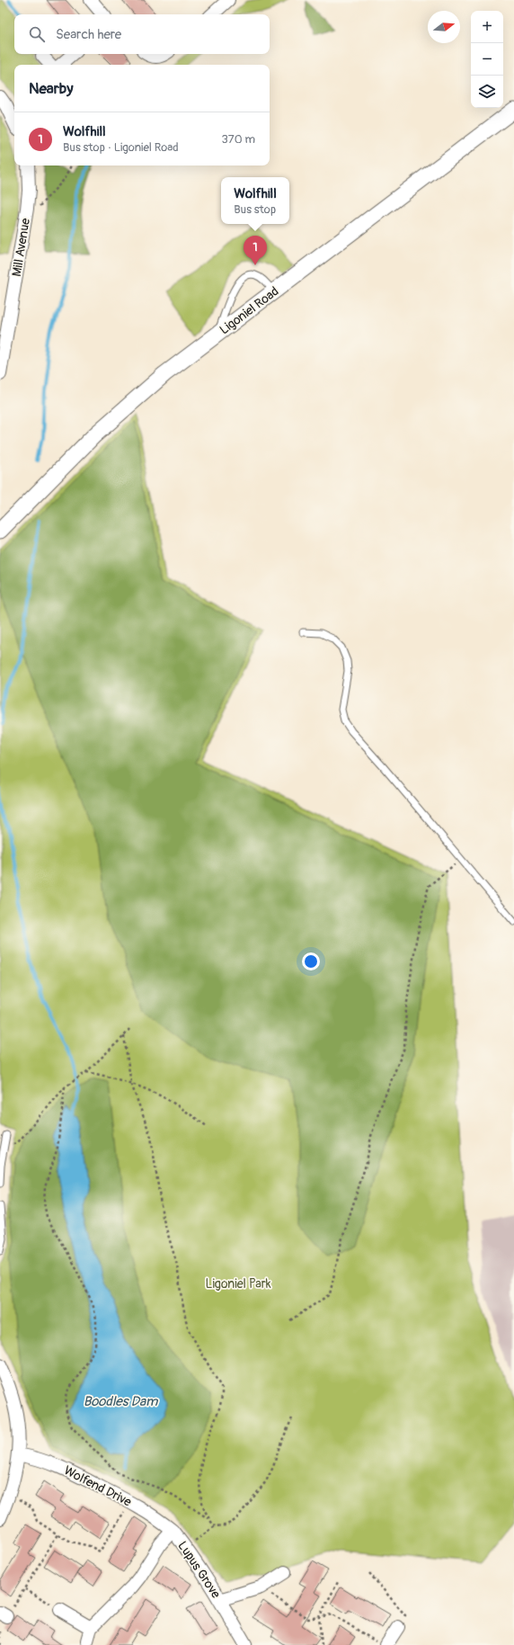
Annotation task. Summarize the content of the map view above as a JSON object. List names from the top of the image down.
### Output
{
  "streets": {
    "street": [
      "Mill Avenue",
      "Ligoniel Road",
      "Wolfend Drive",
      "Lupus Grove"
    ]
  },
  "crossings": [
    ["Wolfend Drive", "Lupus Grove"]
  ],
  "water": ["Boodles Dam"],
  "parks": ["Ligoniel Park"],
  "north": "right",
  "page": {
    "map_buttons": ["+", "−"],
    "search": "Search here",
    "heading": "Nearby",
    "list": [
      {
        "mark": "1",
        "name": "Wolfhill",
        "note": "Bus stop · Ligoniel Road",
        "value": "370 m"
      }
    ],
    "popup": ["Wolfhill", "Bus stop"],
    "pins": "1"
  }
}
